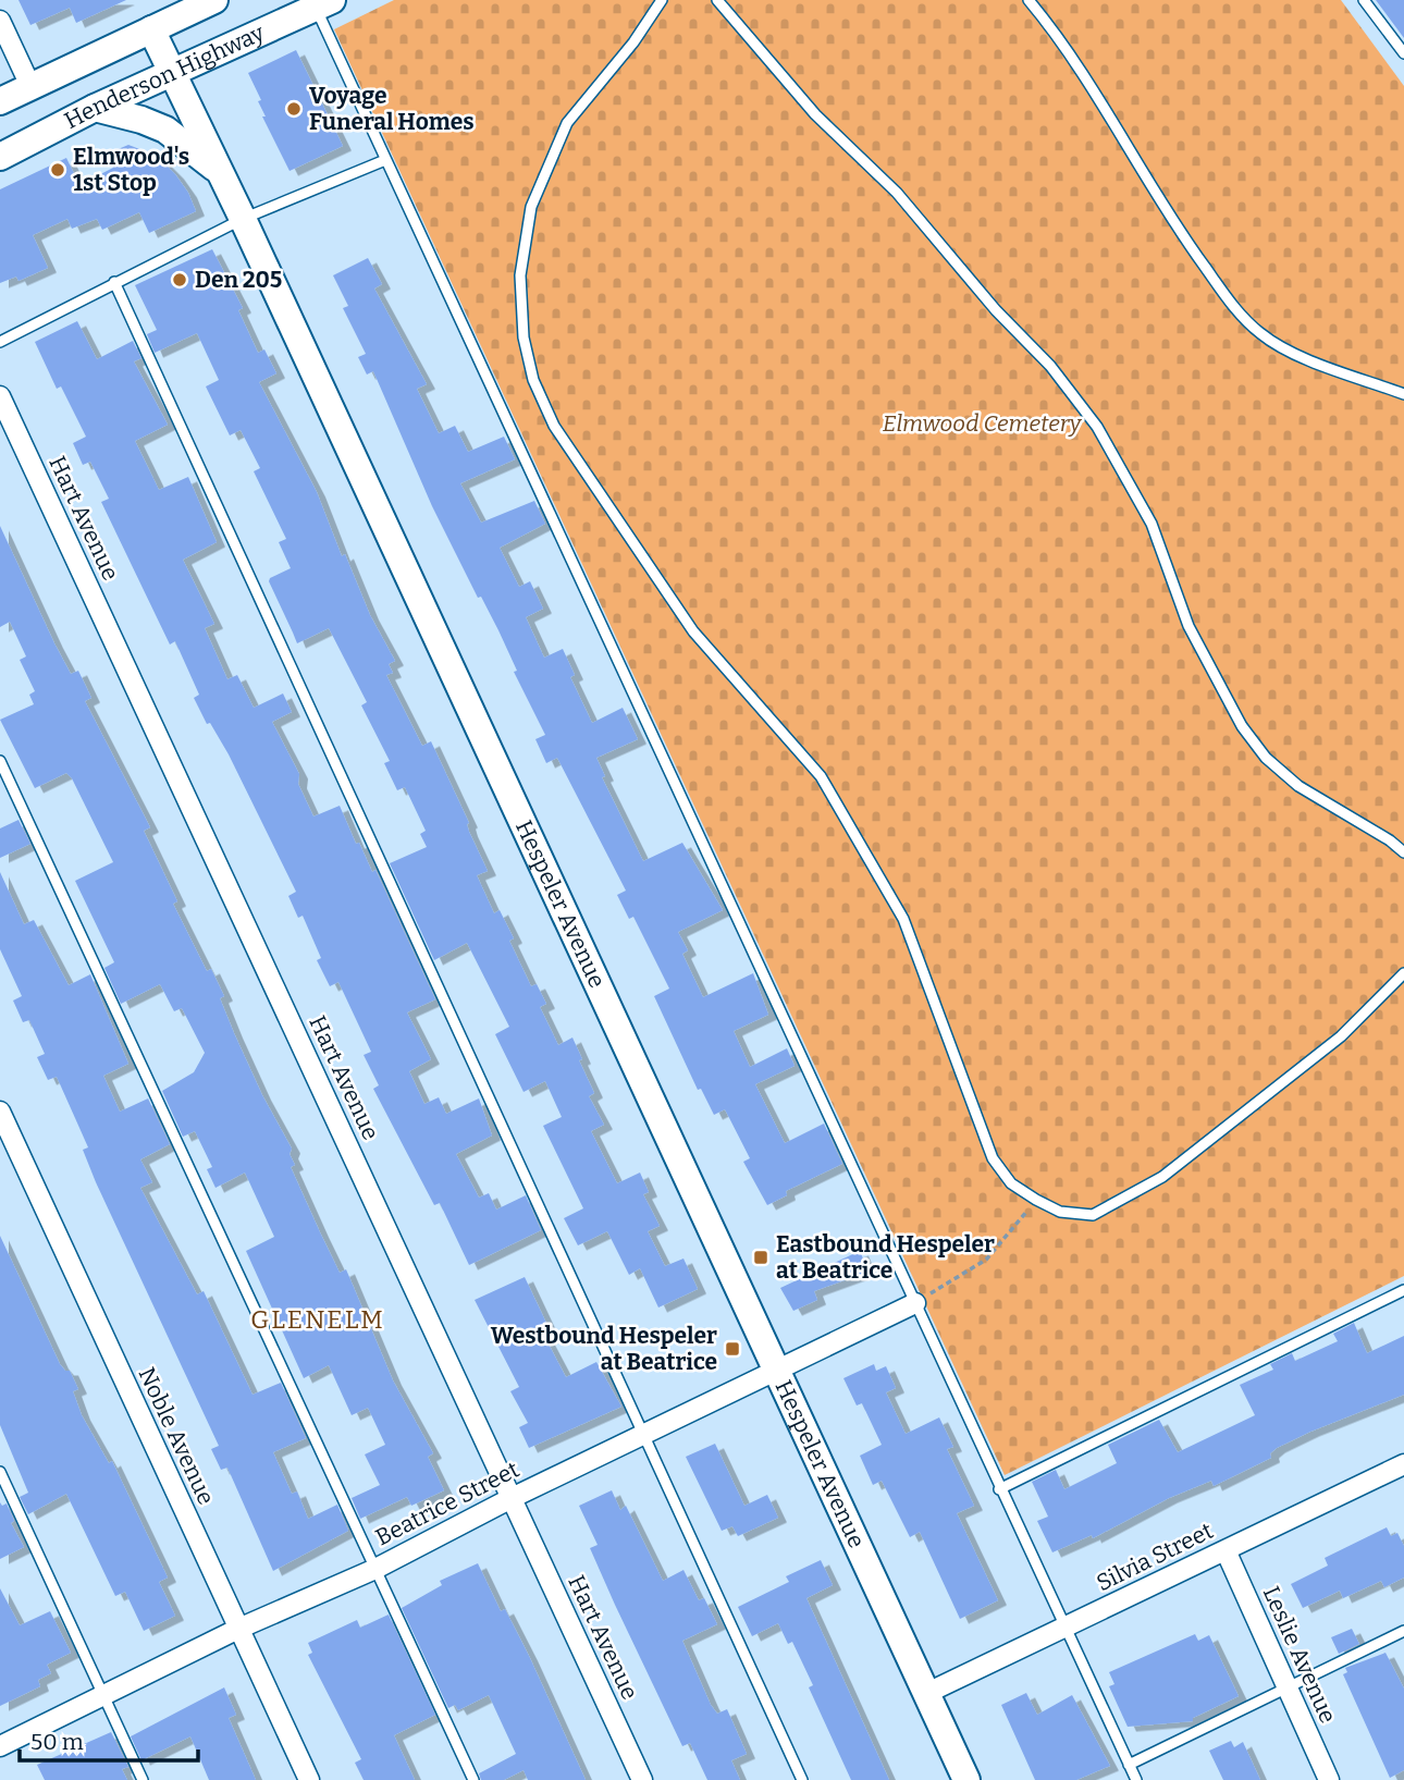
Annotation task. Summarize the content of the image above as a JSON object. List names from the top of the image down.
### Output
{
  "streets": {
    "main road": ["Henderson Highway", "Hespeler Avenue"],
    "street": [
      "Hart Avenue",
      "Noble Avenue",
      "Beatrice Street",
      "Silvia Street",
      "Leslie Avenue"
    ]
  },
  "crossings": [
    ["Henderson Highway", "Hespeler Avenue"],
    ["Hart Avenue", "Beatrice Street"],
    ["Hespeler Avenue", "Beatrice Street"],
    ["Hespeler Avenue", "Silvia Street"],
    ["Noble Avenue", "Beatrice Street"],
    ["Silvia Street", "Leslie Avenue"]
  ],
  "districts": ["GLENELM"],
  "parks": ["Elmwood Cemetery"],
  "places": {
    "other": ["Voyage Funeral Homes", "Elmwood's 1st Stop", "Den 205"],
    "transit": ["Eastbound Hespeler at Beatrice", "Westbound Hespeler at Beatrice"]
  },
  "scale_bar": "50 m"
}
